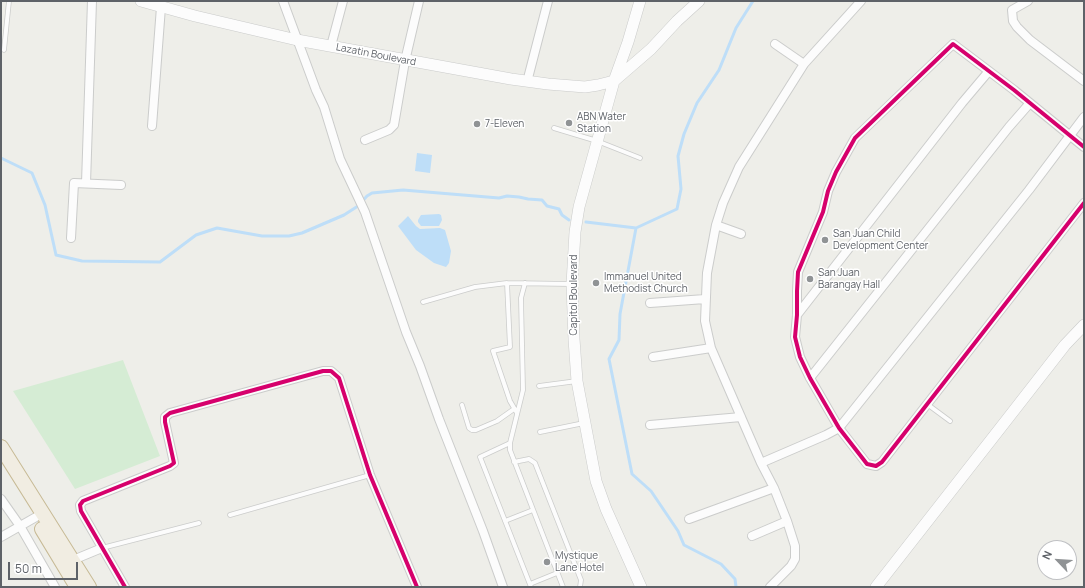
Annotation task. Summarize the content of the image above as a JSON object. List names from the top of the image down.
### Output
{
  "streets": {
    "main road": ["Lazatin Boulevard", "Capitol Boulevard"]
  },
  "crossings": [
    ["Lazatin Boulevard", "Capitol Boulevard"]
  ],
  "places": [
    "ABN Water Station",
    "7-Eleven",
    "San Juan Child Development Center",
    "San Juan Barangay Hall",
    "Immanuel United Methodist Church",
    "Mystique Lane Hotel"
  ],
  "scale_bar": "50 m",
  "north": "top left"
}
